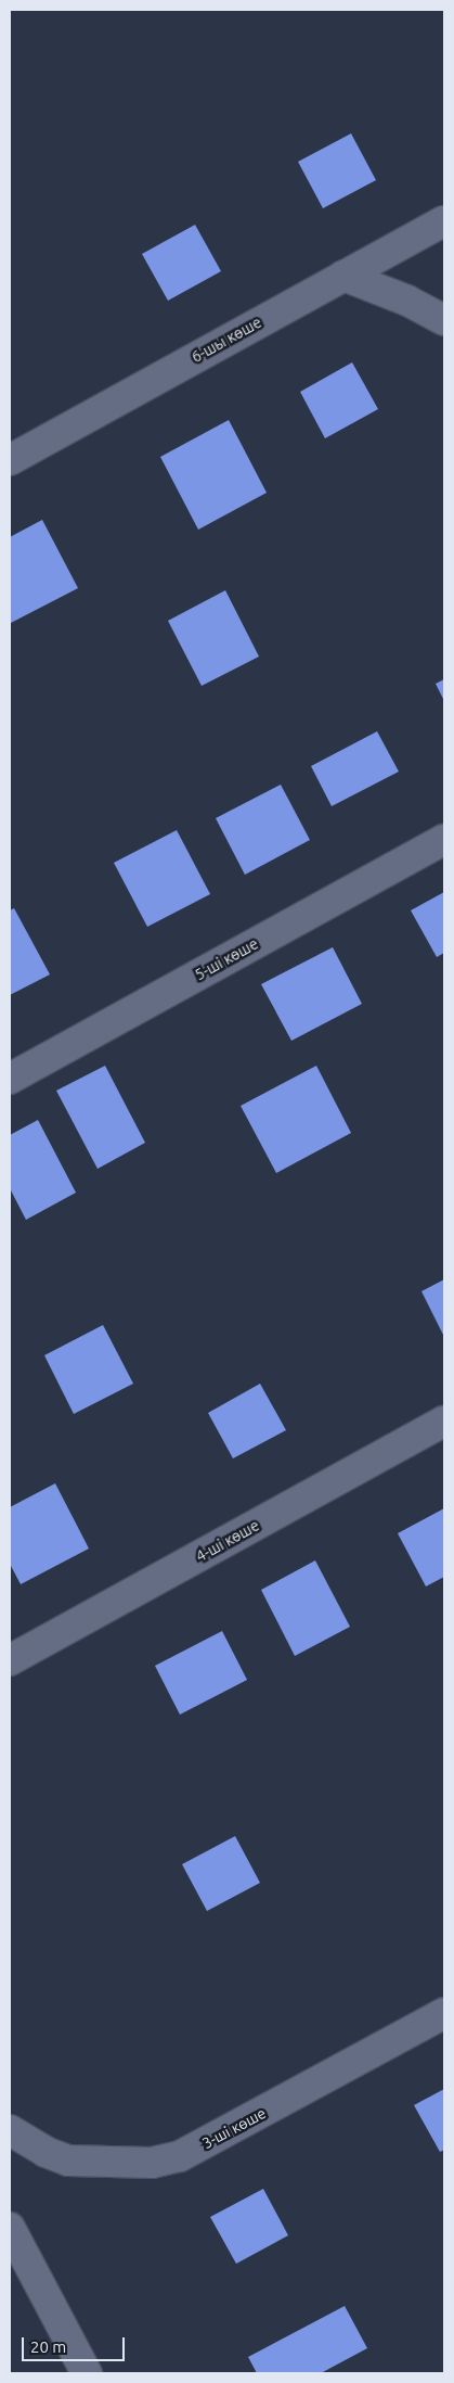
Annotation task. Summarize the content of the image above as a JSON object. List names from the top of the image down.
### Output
{
  "streets": {
    "street": [
      "6-шы көше",
      "5-ші көше",
      "4-ші көше",
      "3-ші көше"
    ]
  },
  "scale_bar": "20 m"
}
